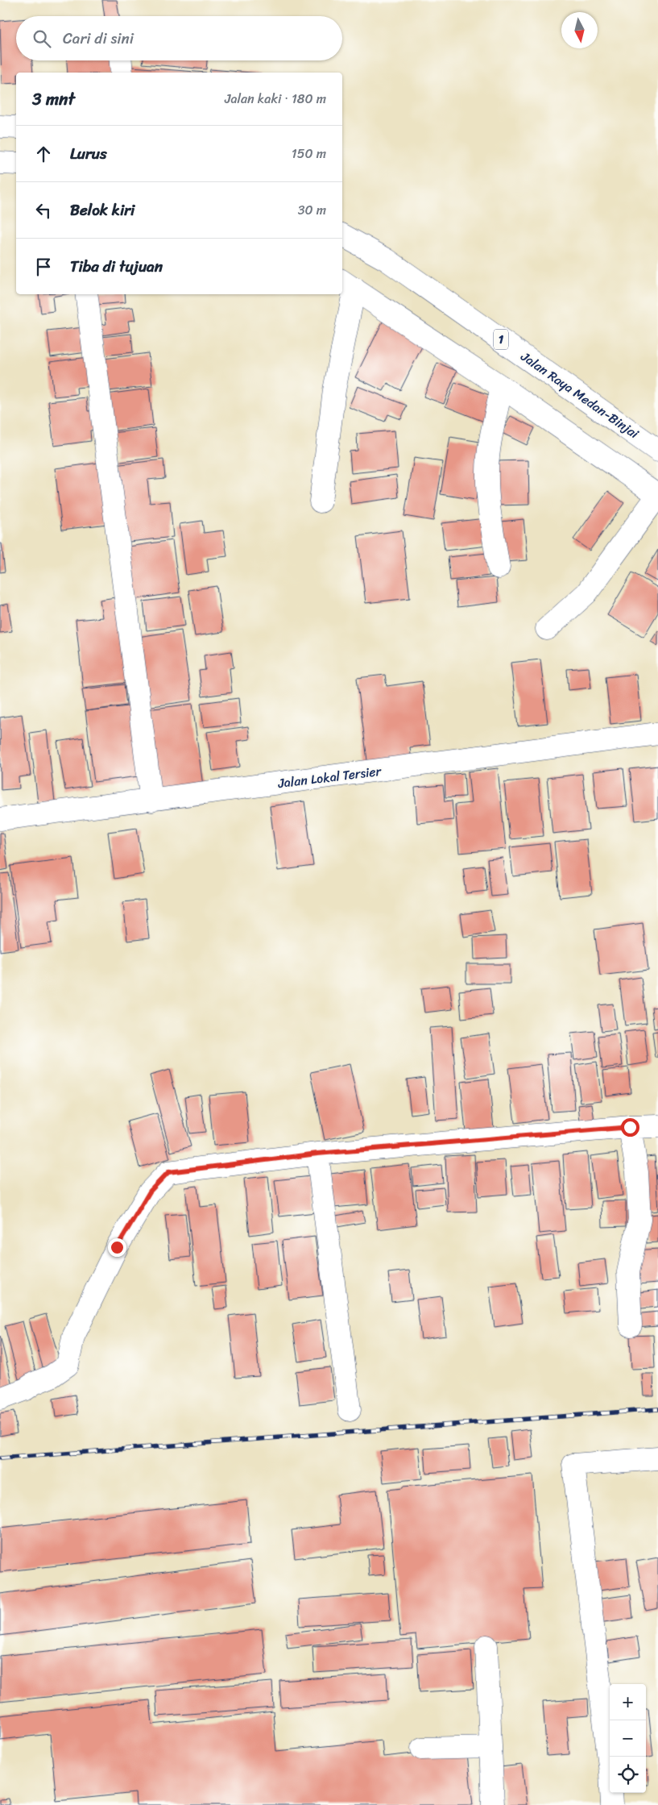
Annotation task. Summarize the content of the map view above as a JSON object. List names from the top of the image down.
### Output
{
  "streets": {
    "street": ["1", "Jalan Raya Medan-Binjai", "Jalan Lokal Tersier"]
  },
  "north": "bottom",
  "page": {
    "search": "Cari di sini",
    "heading": ["3 mnt", "Jalan kaki · 180 m"],
    "list": [
      ["Lurus", "150 m"],
      ["Belok kiri", "30 m"],
      "Tiba di tujuan"
    ],
    "map_buttons": ["+", "−"]
  }
}
